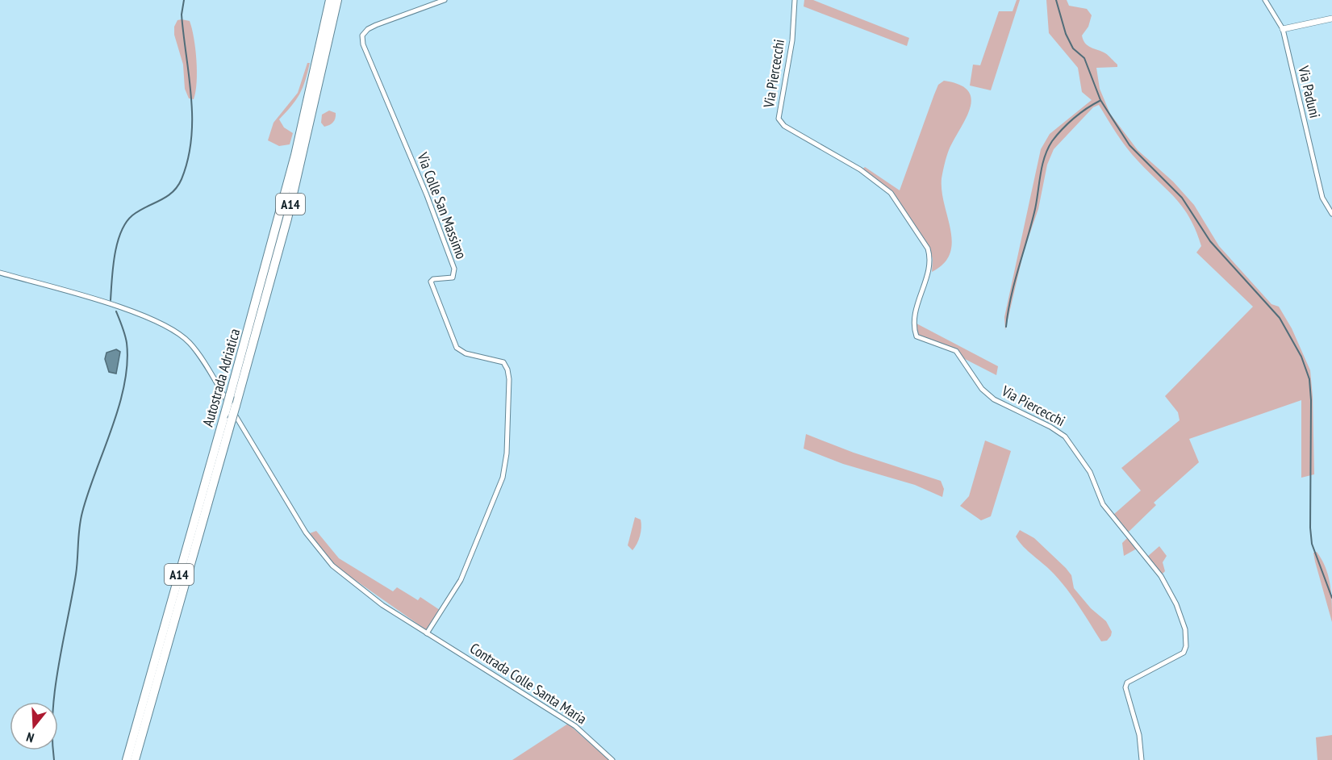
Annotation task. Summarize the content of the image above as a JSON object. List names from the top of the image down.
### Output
{
  "streets": {
    "highway": ["A14", "Autostrada Adriatica"],
    "street": [
      "Via Piercecchi",
      "Via Paduni",
      "Via Colle San Massimo",
      "Contrada Colle Santa Maria"
    ]
  },
  "crossings": [
    ["Via Colle San Massimo", "Contrada Colle Santa Maria"]
  ],
  "north": "bottom"
}
